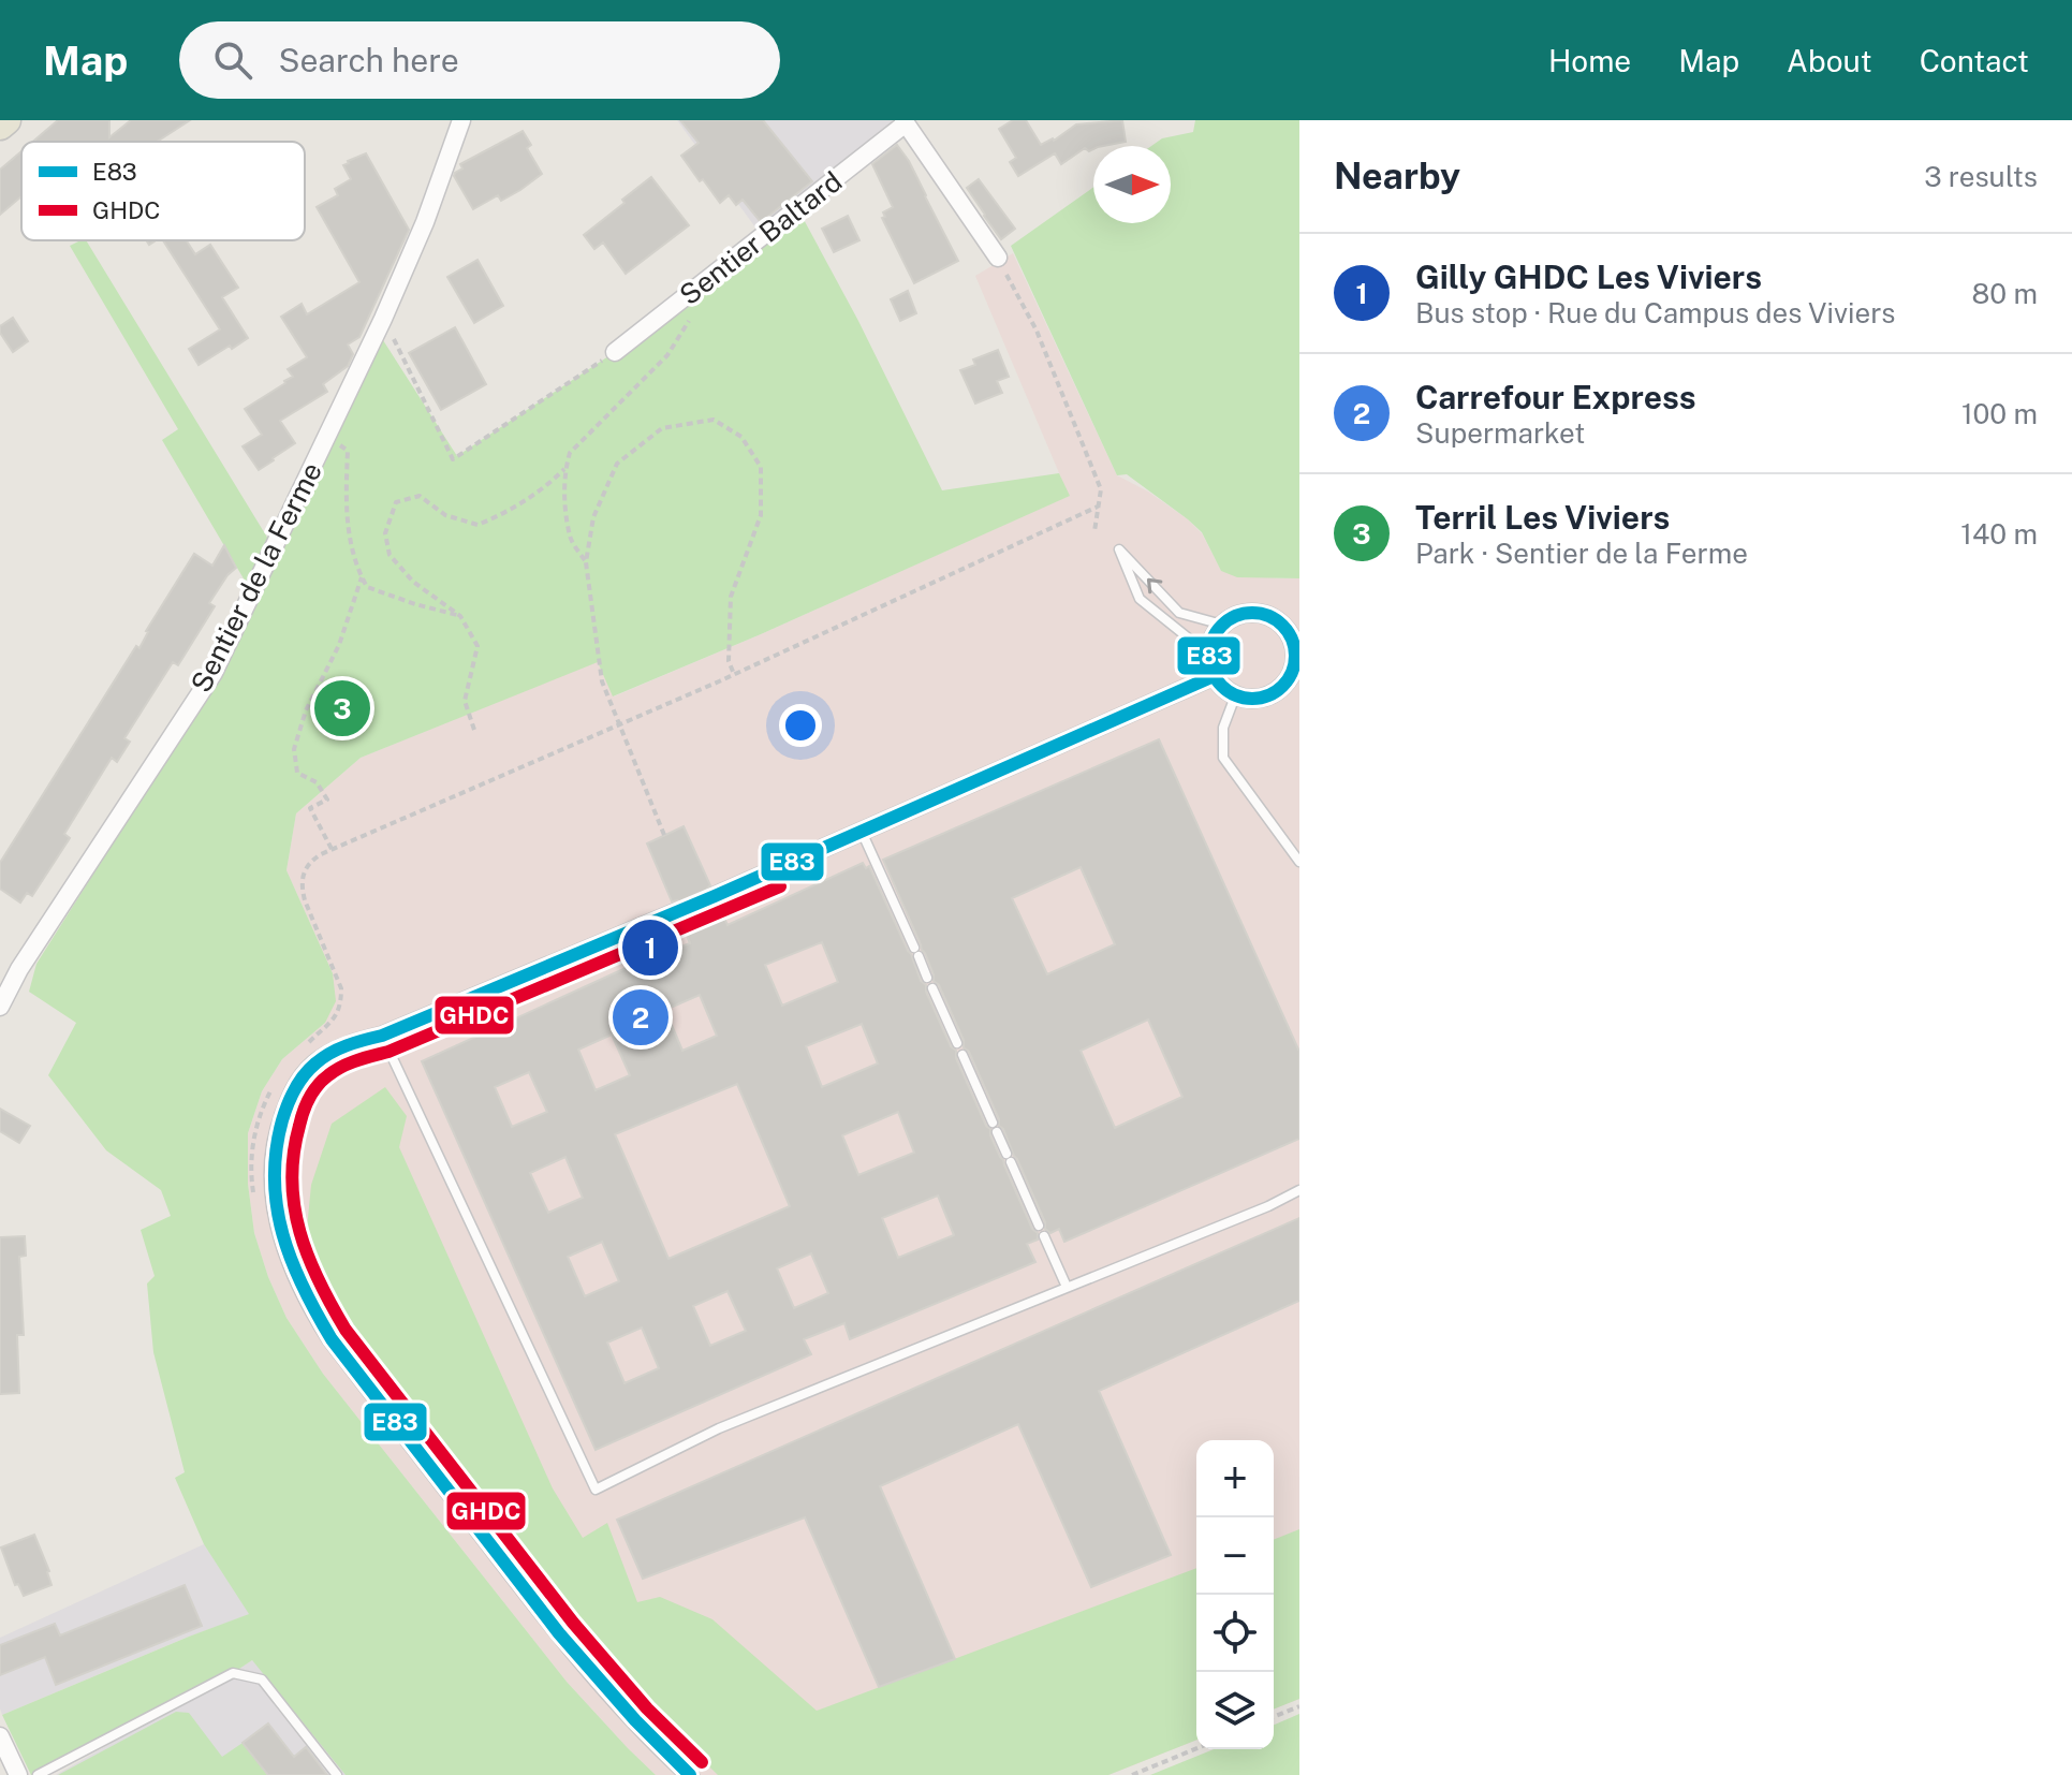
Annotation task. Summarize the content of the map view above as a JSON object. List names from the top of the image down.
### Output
{
  "streets": {
    "street": ["Sentier Baltard", "Sentier de la Ferme"]
  },
  "lines": ["transit line E83", "transit line GHDC"],
  "legend": ["E83", "GHDC"],
  "north": "right",
  "page": {
    "header": "Map",
    "search": "Search here",
    "nav": [
      "Home",
      "Map",
      "About",
      "Contact"
    ],
    "heading": ["Nearby", "3 results"],
    "list": [
      {
        "mark": "1",
        "name": "Gilly GHDC Les Viviers",
        "note": "Bus stop · Rue du Campus des Viviers",
        "value": "80 m"
      },
      {
        "mark": "2",
        "name": "Carrefour Express",
        "note": "Supermarket",
        "value": "100 m"
      },
      {
        "mark": "3",
        "name": "Terril Les Viviers",
        "note": "Park · Sentier de la Ferme",
        "value": "140 m"
      }
    ],
    "pins": ["3", "1", "2"],
    "map_buttons": ["+", "−"]
  }
}
